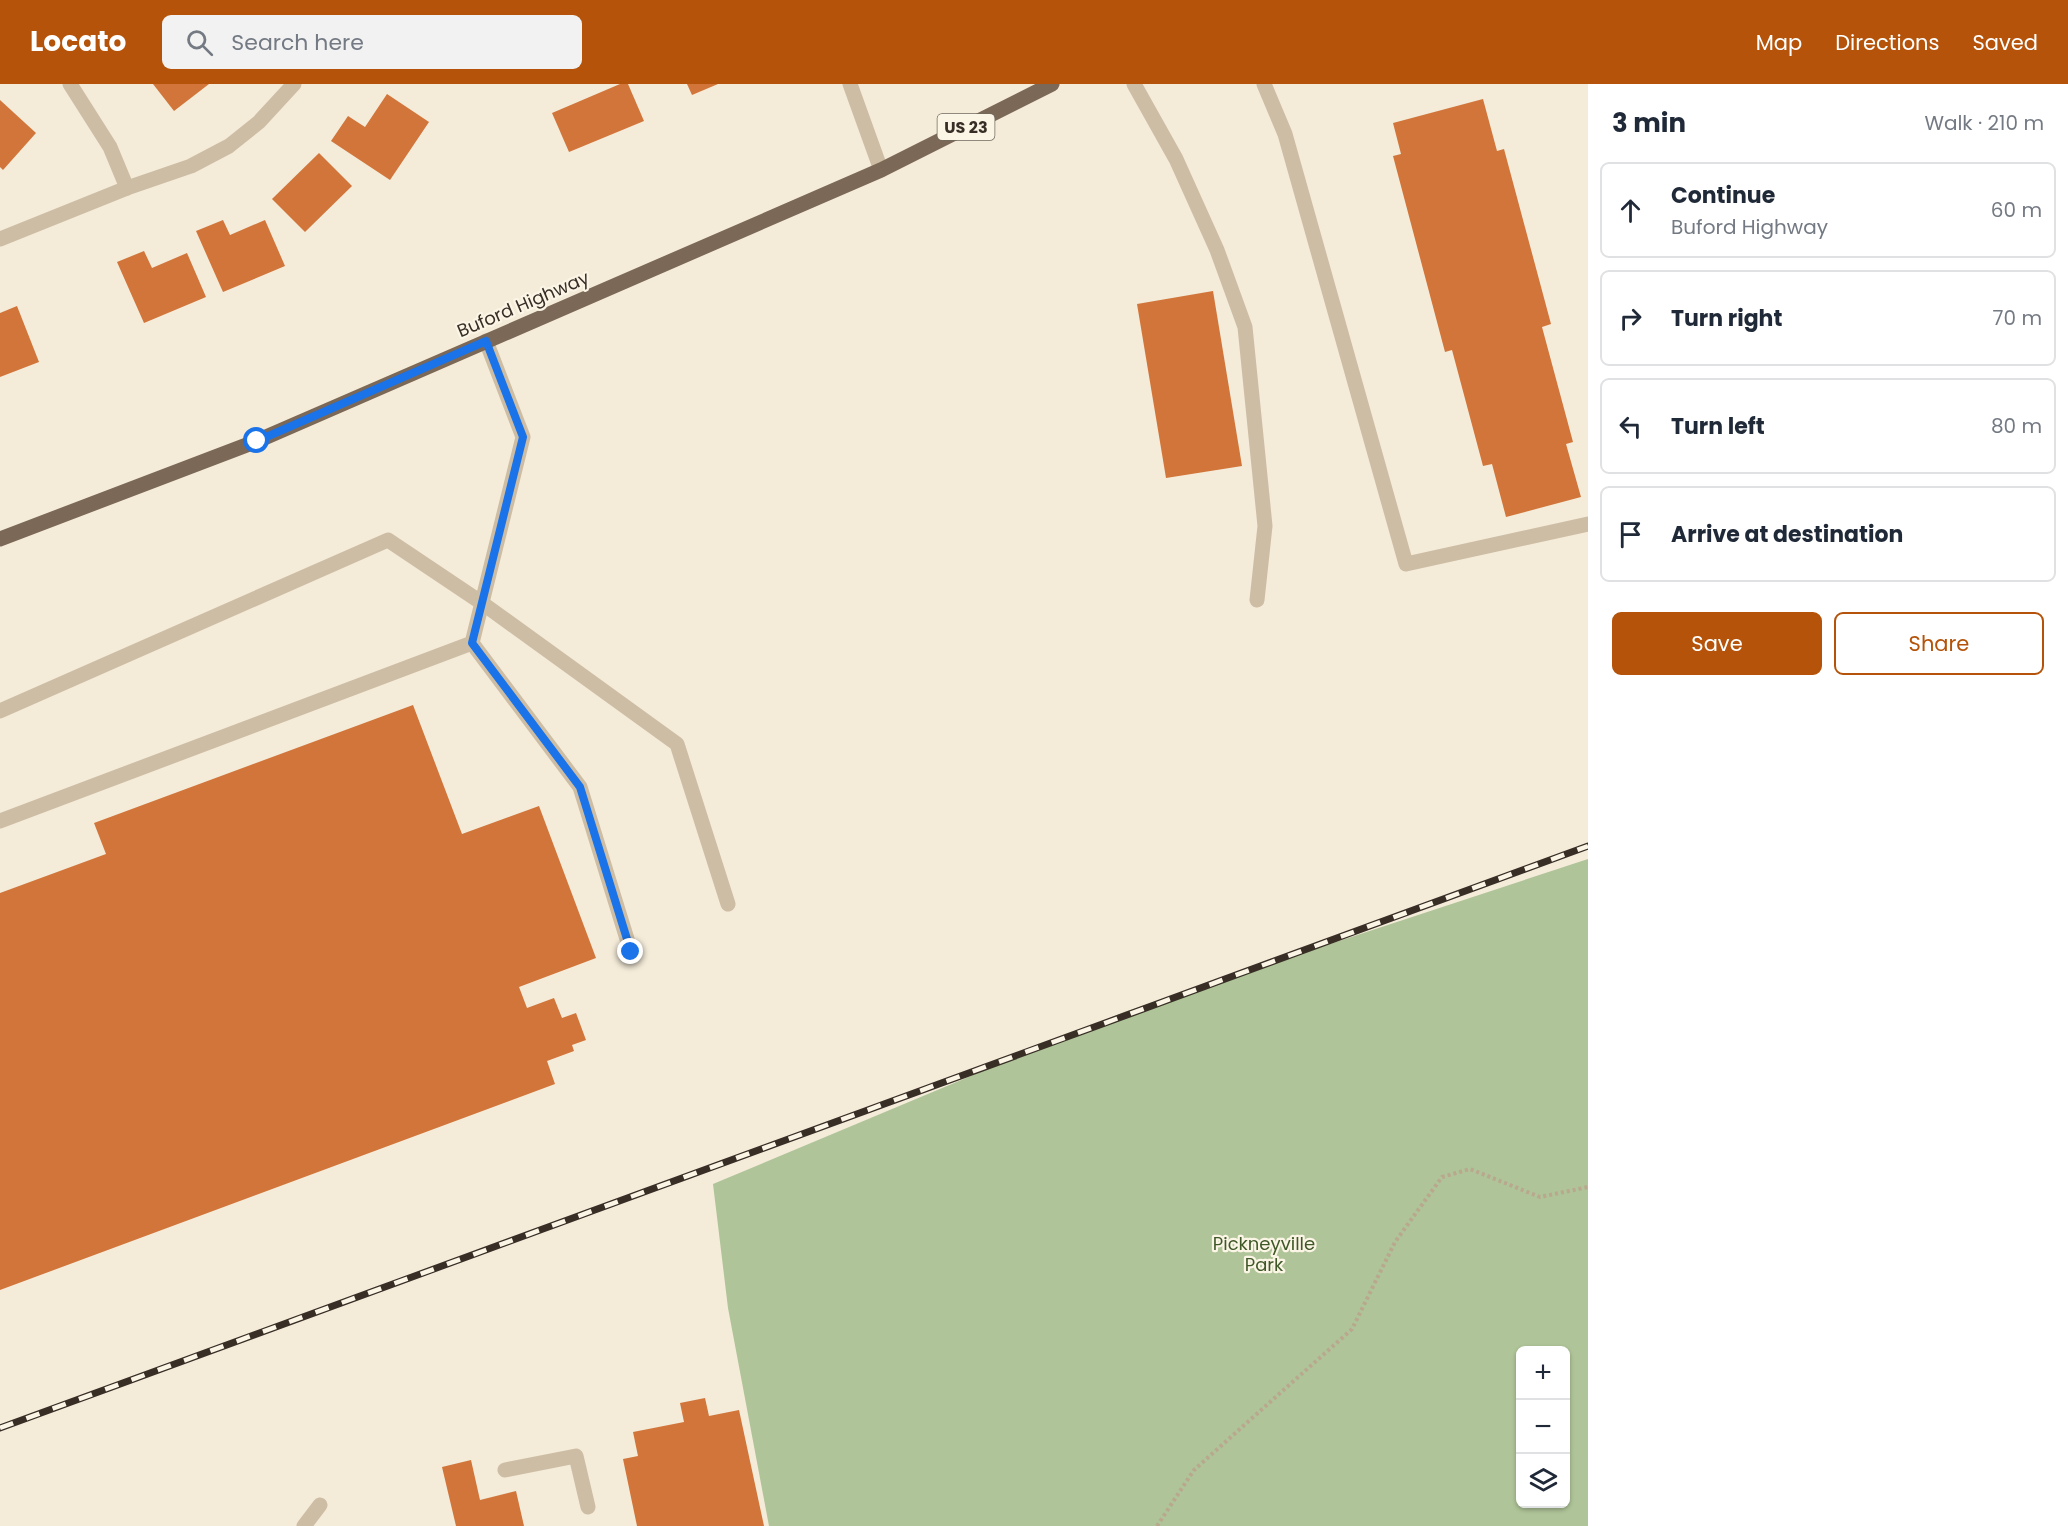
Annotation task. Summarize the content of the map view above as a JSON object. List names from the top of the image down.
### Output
{
  "streets": {
    "main road": ["US 23", "Buford Highway"]
  },
  "parks": ["Pickneyville Park"],
  "page": {
    "header": "Locato",
    "search": "Search here",
    "nav": ["Map", "Directions", "Saved"],
    "heading": ["3 min", "Walk · 210 m"],
    "list": [
      ["Continue", "Buford Highway", "60 m"],
      ["Turn right", "70 m"],
      ["Turn left", "80 m"],
      "Arrive at destination"
    ],
    "buttons": ["Save", "Share"],
    "map_buttons": ["+", "−"]
  }
}
